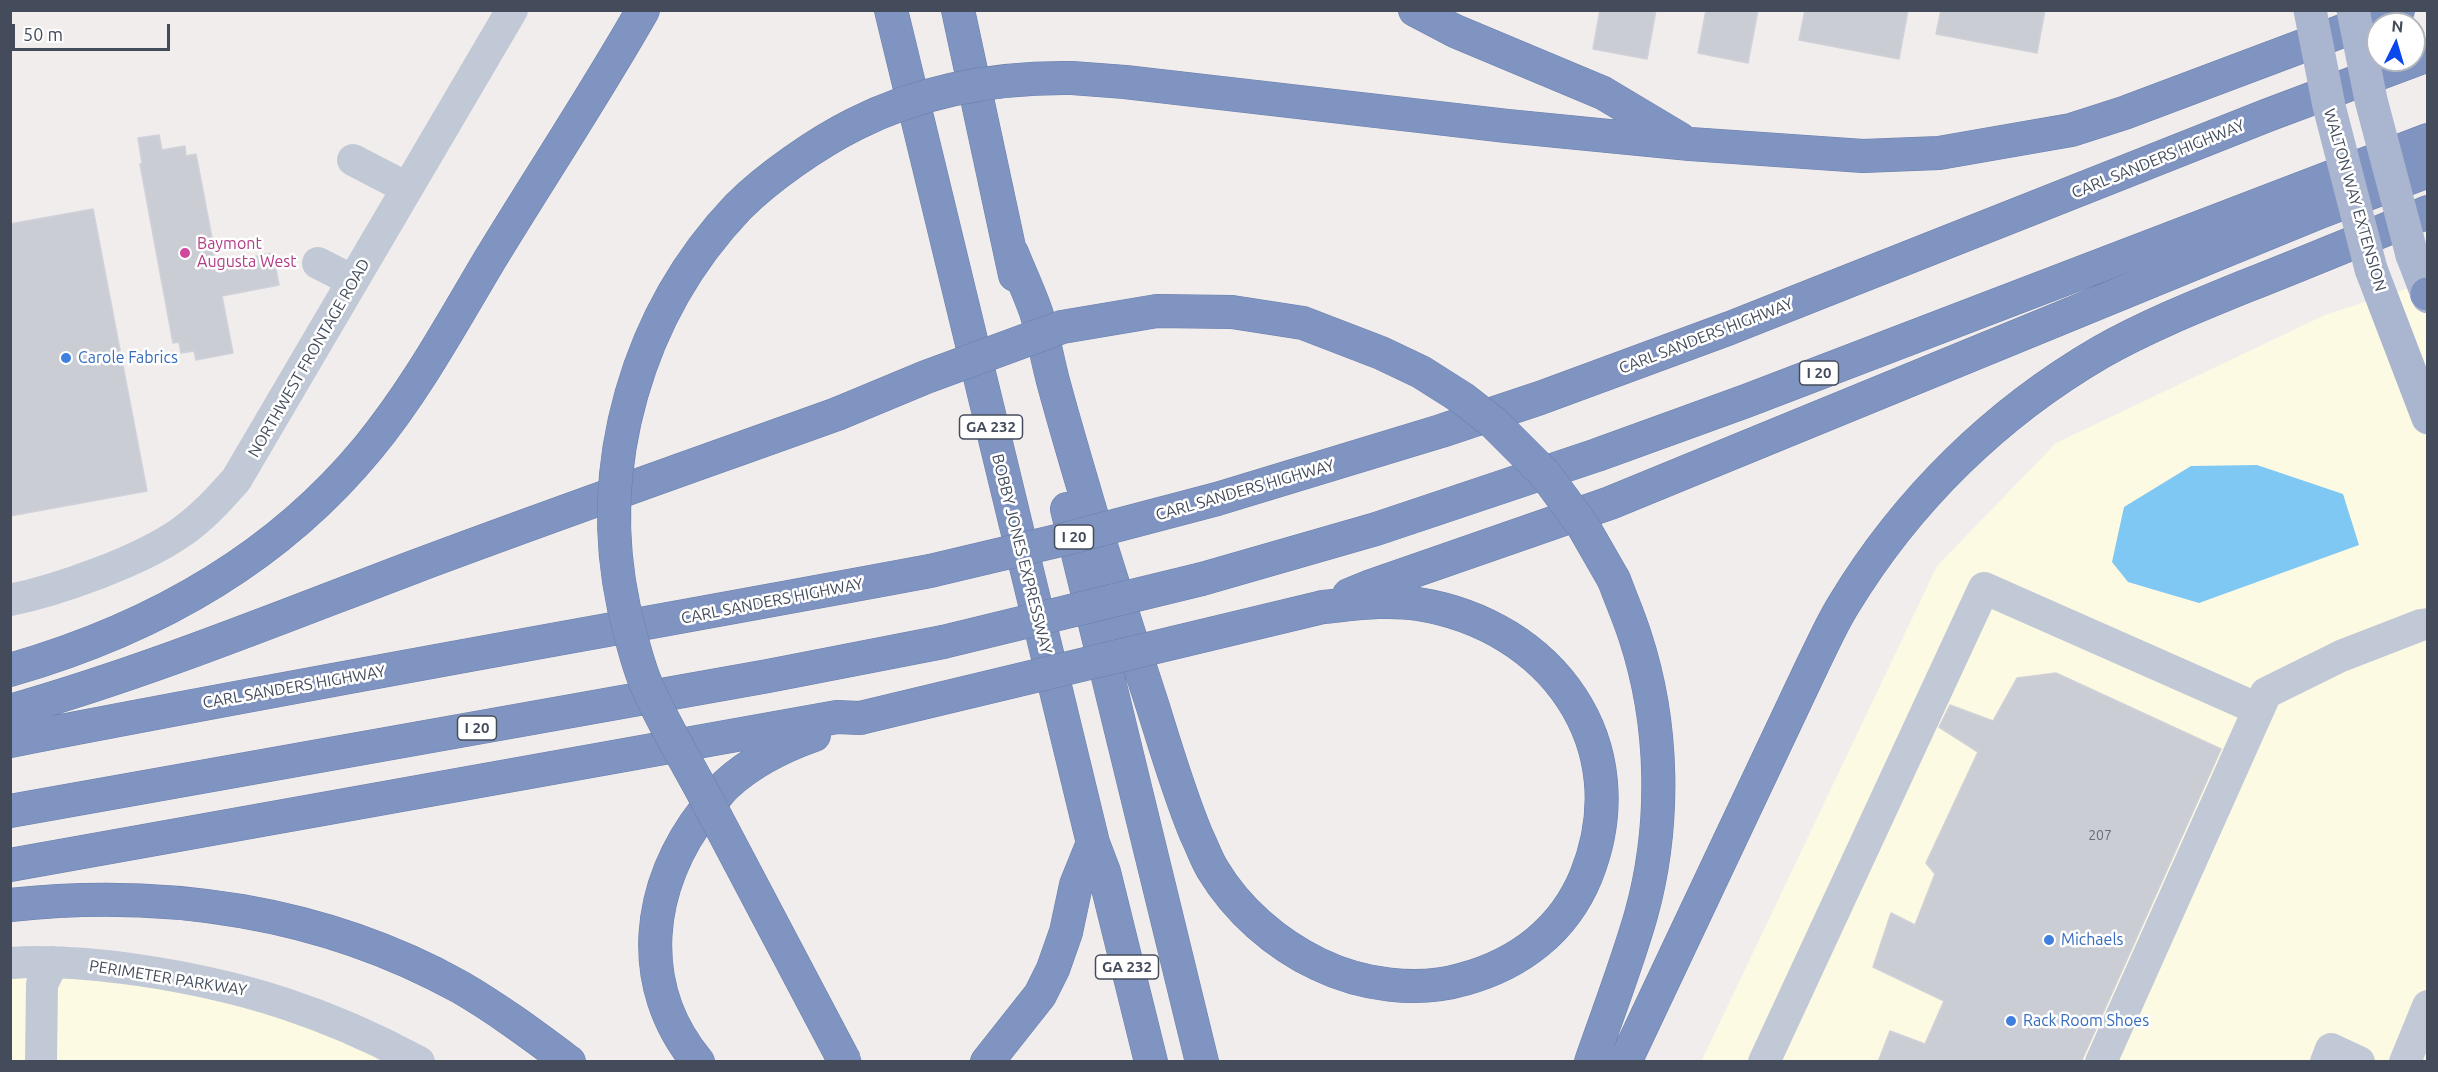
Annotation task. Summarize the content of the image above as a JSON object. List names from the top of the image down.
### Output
{
  "streets": {
    "highway": [
      "CARL SANDERS HIGHWAY",
      "I 20",
      "GA 232",
      "BOBBY JONES EXPRESSWAY"
    ],
    "main road": ["WALTON WAY EXTENSION"],
    "street": ["NORTHWEST FRONTAGE ROAD", "PERIMETER PARKWAY"]
  },
  "places": [
    "Baymont Augusta West",
    "Carole Fabrics",
    "Michaels",
    "Rack Room Shoes"
  ],
  "house_numbers": ["207"],
  "scale_bar": "50 m",
  "north": "top"
}
